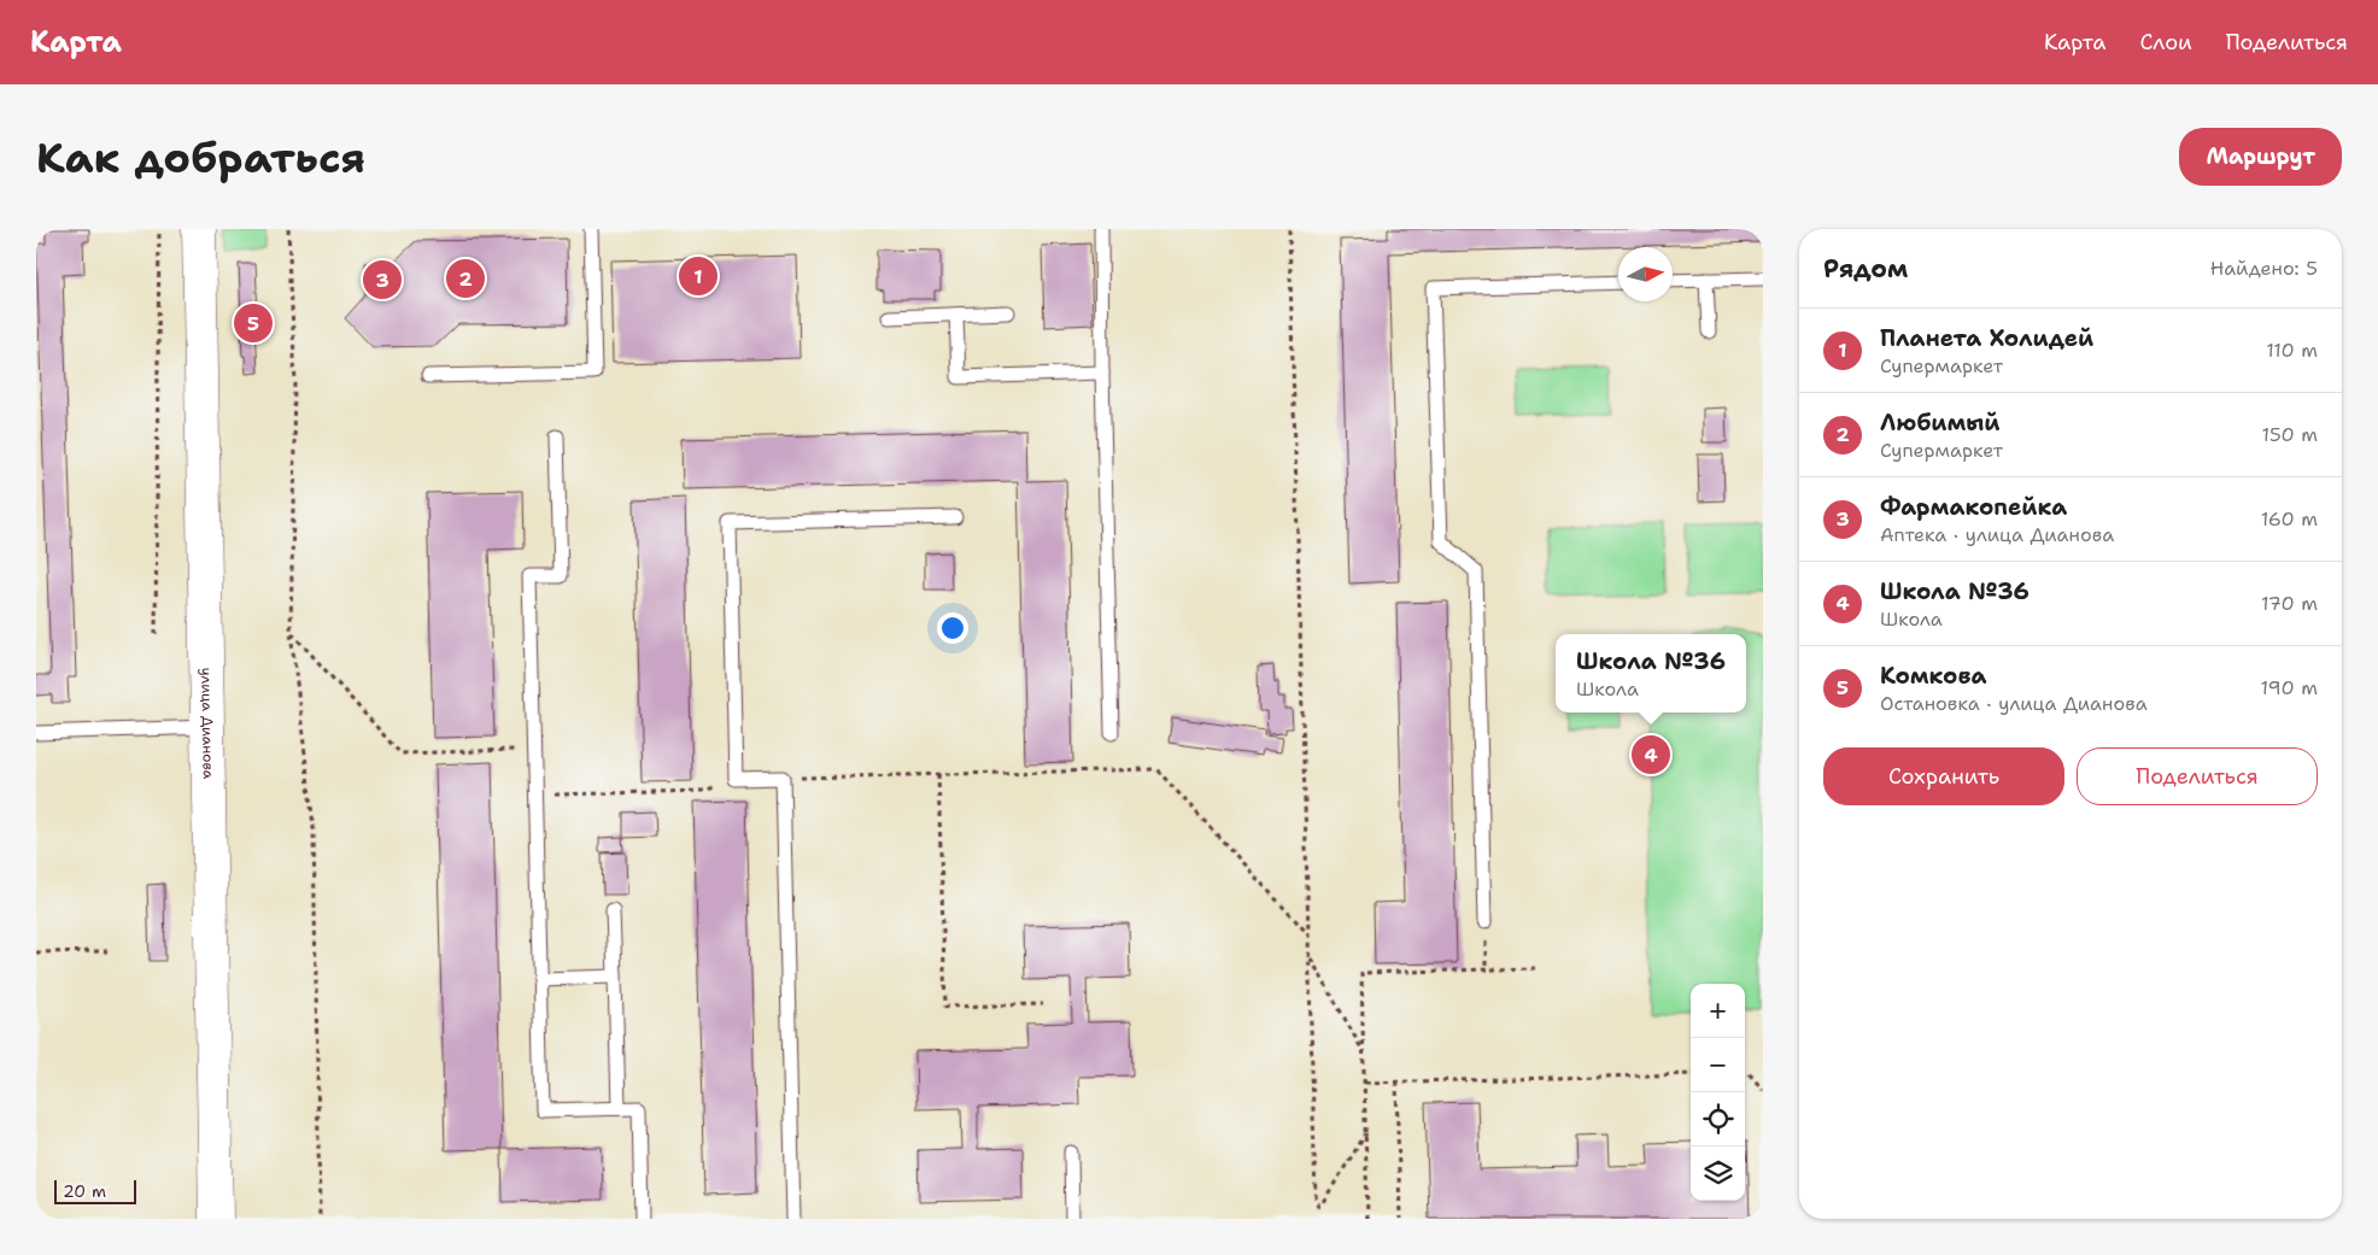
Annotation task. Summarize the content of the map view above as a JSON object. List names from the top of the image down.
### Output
{
  "streets": {
    "main road": ["улица Дианова"]
  },
  "scale_bar": "20 m",
  "north": "right",
  "page": {
    "header": "Карта",
    "nav": ["Карта", "Слои", "Поделиться"],
    "buttons": [
      "Маршрут",
      ["Сохранить", "Поделиться"]
    ],
    "title": "Как добраться",
    "heading": ["Рядом", "Найдено: 5"],
    "pins": [
      "1",
      "2",
      "3",
      "5",
      "4"
    ],
    "list": [
      {
        "mark": "1",
        "name": "Планета Холидей",
        "note": "Супермаркет",
        "value": "110 m"
      },
      {
        "mark": "2",
        "name": "Любимый",
        "note": "Супермаркет",
        "value": "150 m"
      },
      {
        "mark": "3",
        "name": "Фармакопейка",
        "note": "Аптека · улица Дианова",
        "value": "160 m"
      },
      {
        "mark": "4",
        "name": "Школа №36",
        "note": "Школа",
        "value": "170 m"
      },
      {
        "mark": "5",
        "name": "Комкова",
        "note": "Остановка · улица Дианова",
        "value": "190 m"
      }
    ],
    "popup": ["Школа №36", "Школа"],
    "map_buttons": ["+", "−"],
    "scale": "20 m"
  }
}
